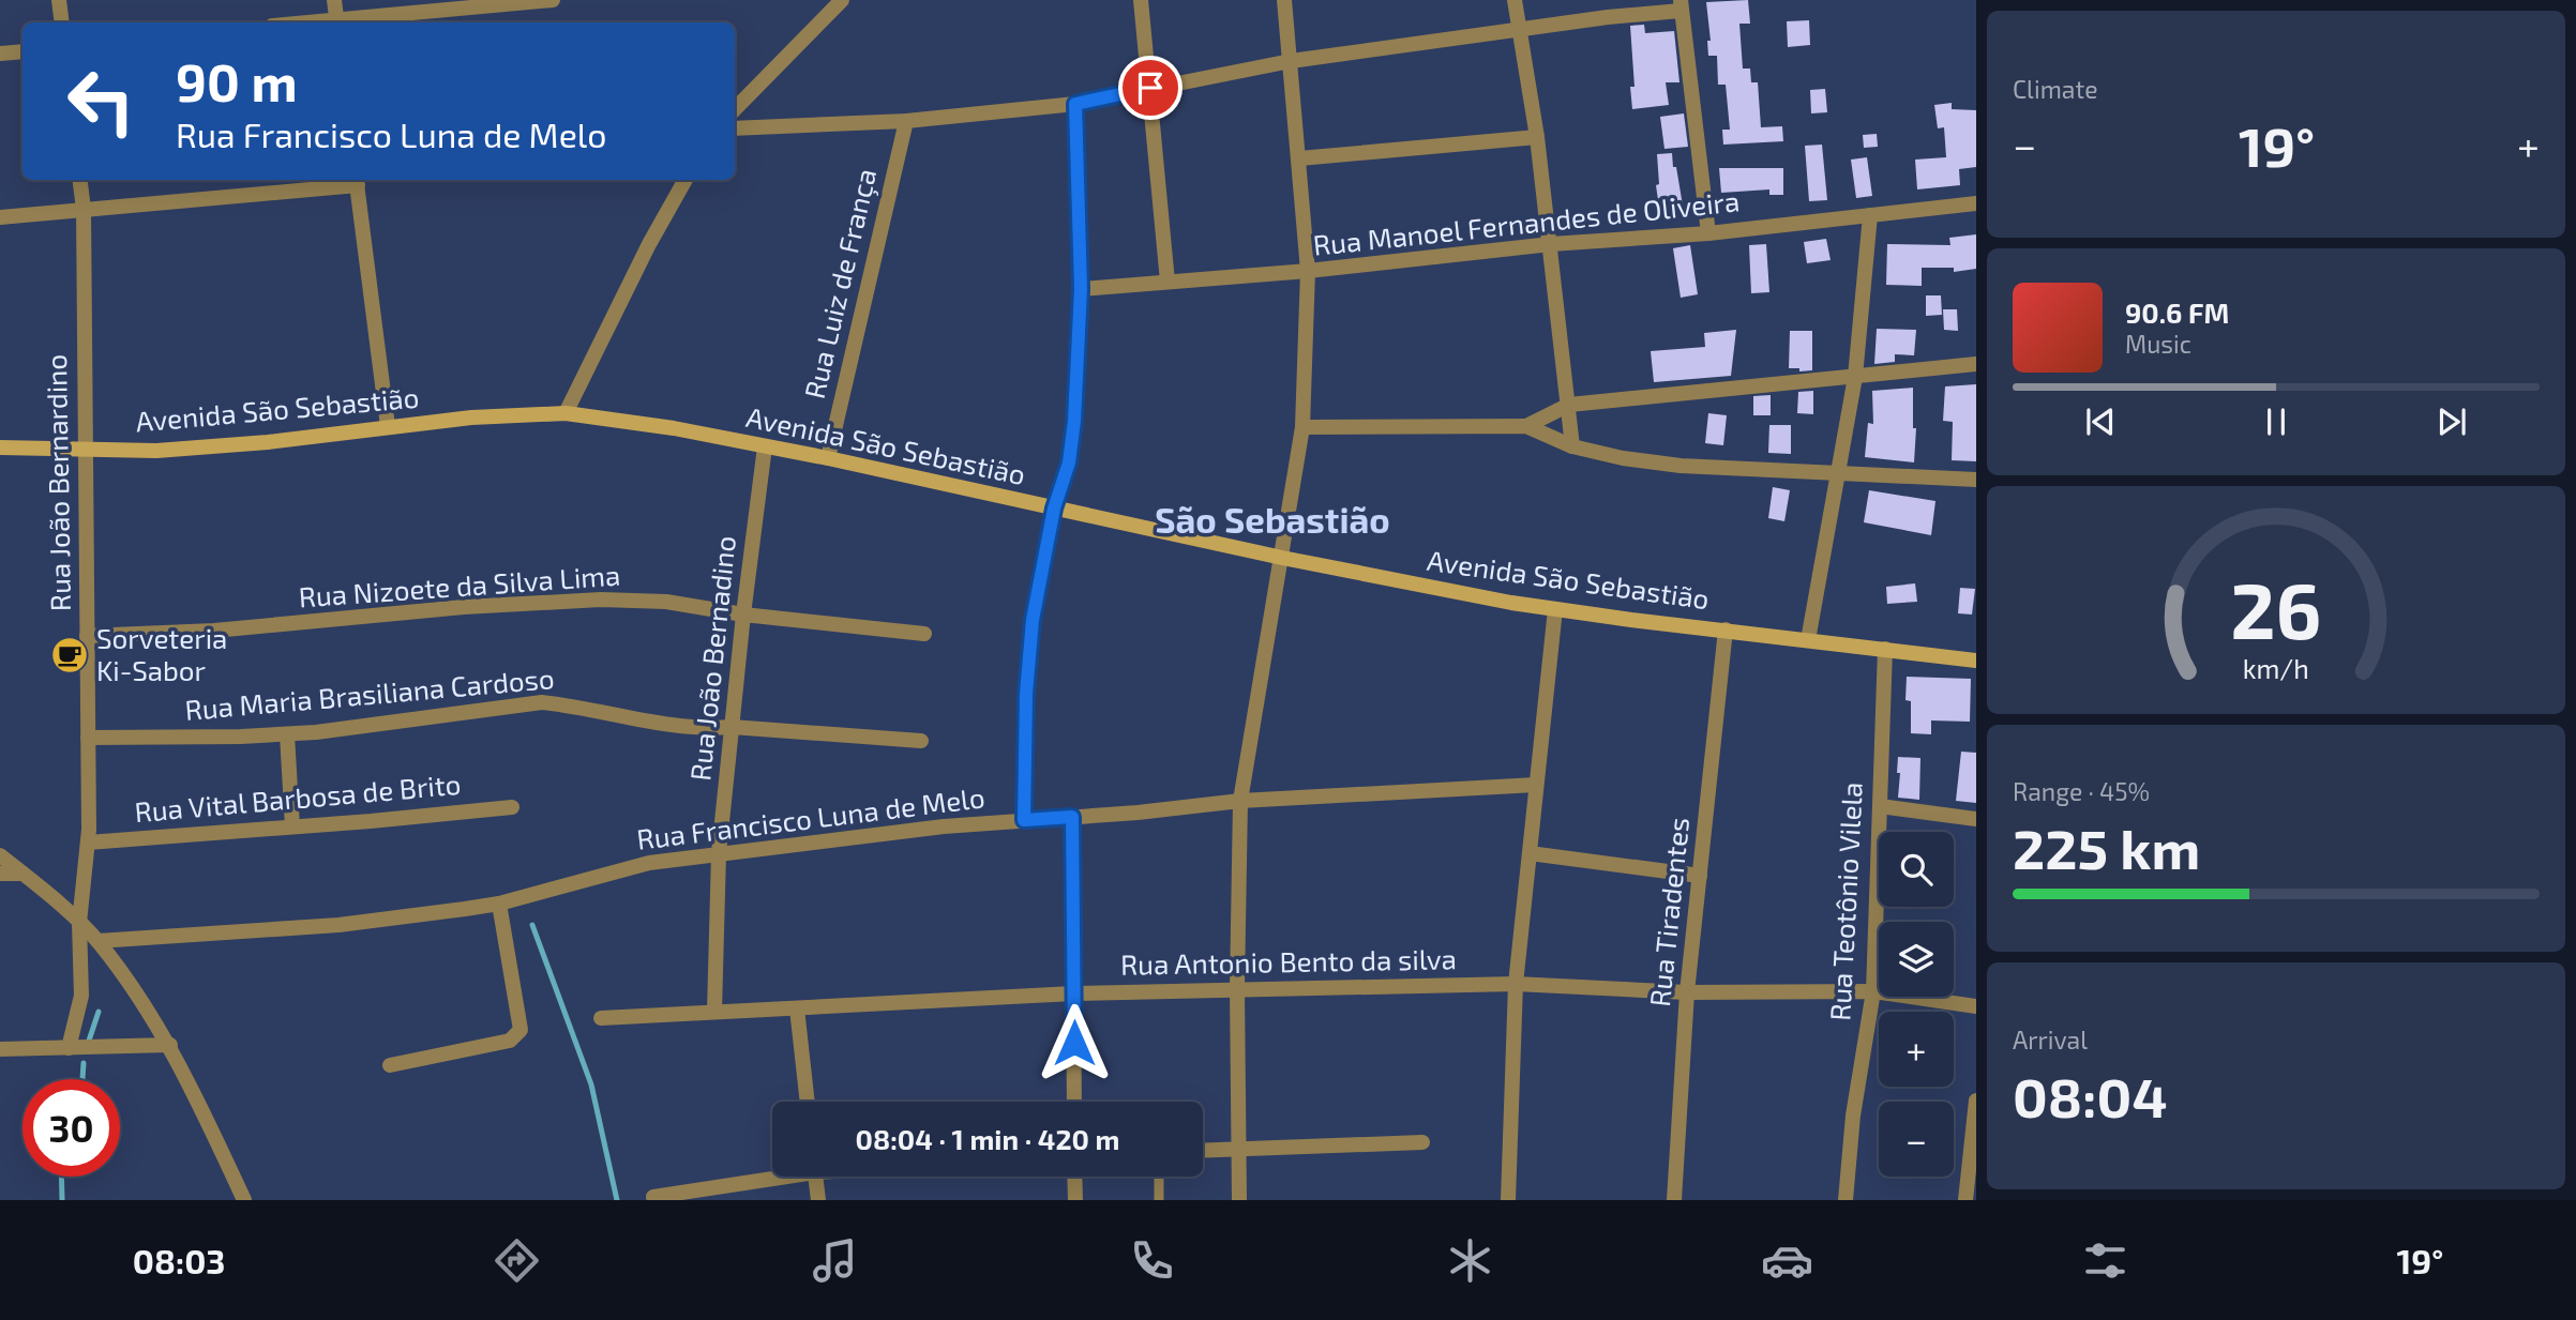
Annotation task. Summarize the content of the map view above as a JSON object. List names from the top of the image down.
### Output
{
  "streets": {
    "main road": ["Avenida São Sebastião"],
    "street": [
      "Rua Manoel Fernandes de Oliveira",
      "Rua Luiz de França",
      "Rua João Bernardino",
      "Rua Nizoete da Silva Lima",
      "Rua João Bernadino",
      "Rua Maria Brasiliana Cardoso",
      "Rua Vital Barbosa de Brito",
      "Rua Francisco Luna de Melo",
      "Rua Teotônio Vilela",
      "Rua Tiradentes",
      "Rua Antonio Bento da silva"
    ]
  },
  "crossings": [
    ["Rua Luiz de França", "Avenida São Sebastião"],
    ["Avenida São Sebastião", "Rua João Bernardino"],
    ["Avenida São Sebastião", "Rua João Bernadino"],
    ["Avenida São Sebastião", "Rua Teotônio Vilela"],
    ["Avenida São Sebastião", "Rua Tiradentes"],
    ["Rua João Bernardino", "Rua Nizoete da Silva Lima"],
    ["Rua João Bernardino", "Rua Maria Brasiliana Cardoso"],
    ["Rua João Bernardino", "Rua Vital Barbosa de Brito"],
    ["Rua Nizoete da Silva Lima", "Rua João Bernadino"],
    ["Rua João Bernadino", "Rua Maria Brasiliana Cardoso"],
    ["Rua João Bernadino", "Rua Francisco Luna de Melo"],
    ["Rua João Bernadino", "Rua Antonio Bento da silva"],
    ["Rua Teotônio Vilela", "Rua Antonio Bento da silva"],
    ["Rua Tiradentes", "Rua Antonio Bento da silva"]
  ],
  "districts": ["São Sebastião"],
  "places": {
    "cafe": ["Sorveteria Ki-Sabor"]
  },
  "page": {
    "tile": [
      "Climate",
      ["Range · 45%", "225 km"],
      ["Arrival", "08:04"]
    ],
    "turn": ["90 m", "Rua Francisco Luna de Melo"],
    "heat": ["−", "19°", "+"],
    "song": ["90.6 FM", "Music"],
    "map_buttons": ["+", "−"],
    "limit": "30",
    "trip": "08:04 · 1 min · 420 m",
    "tabs": ["08:03", "19°"],
    "gauge": ["26", "km/h"]
  }
}
